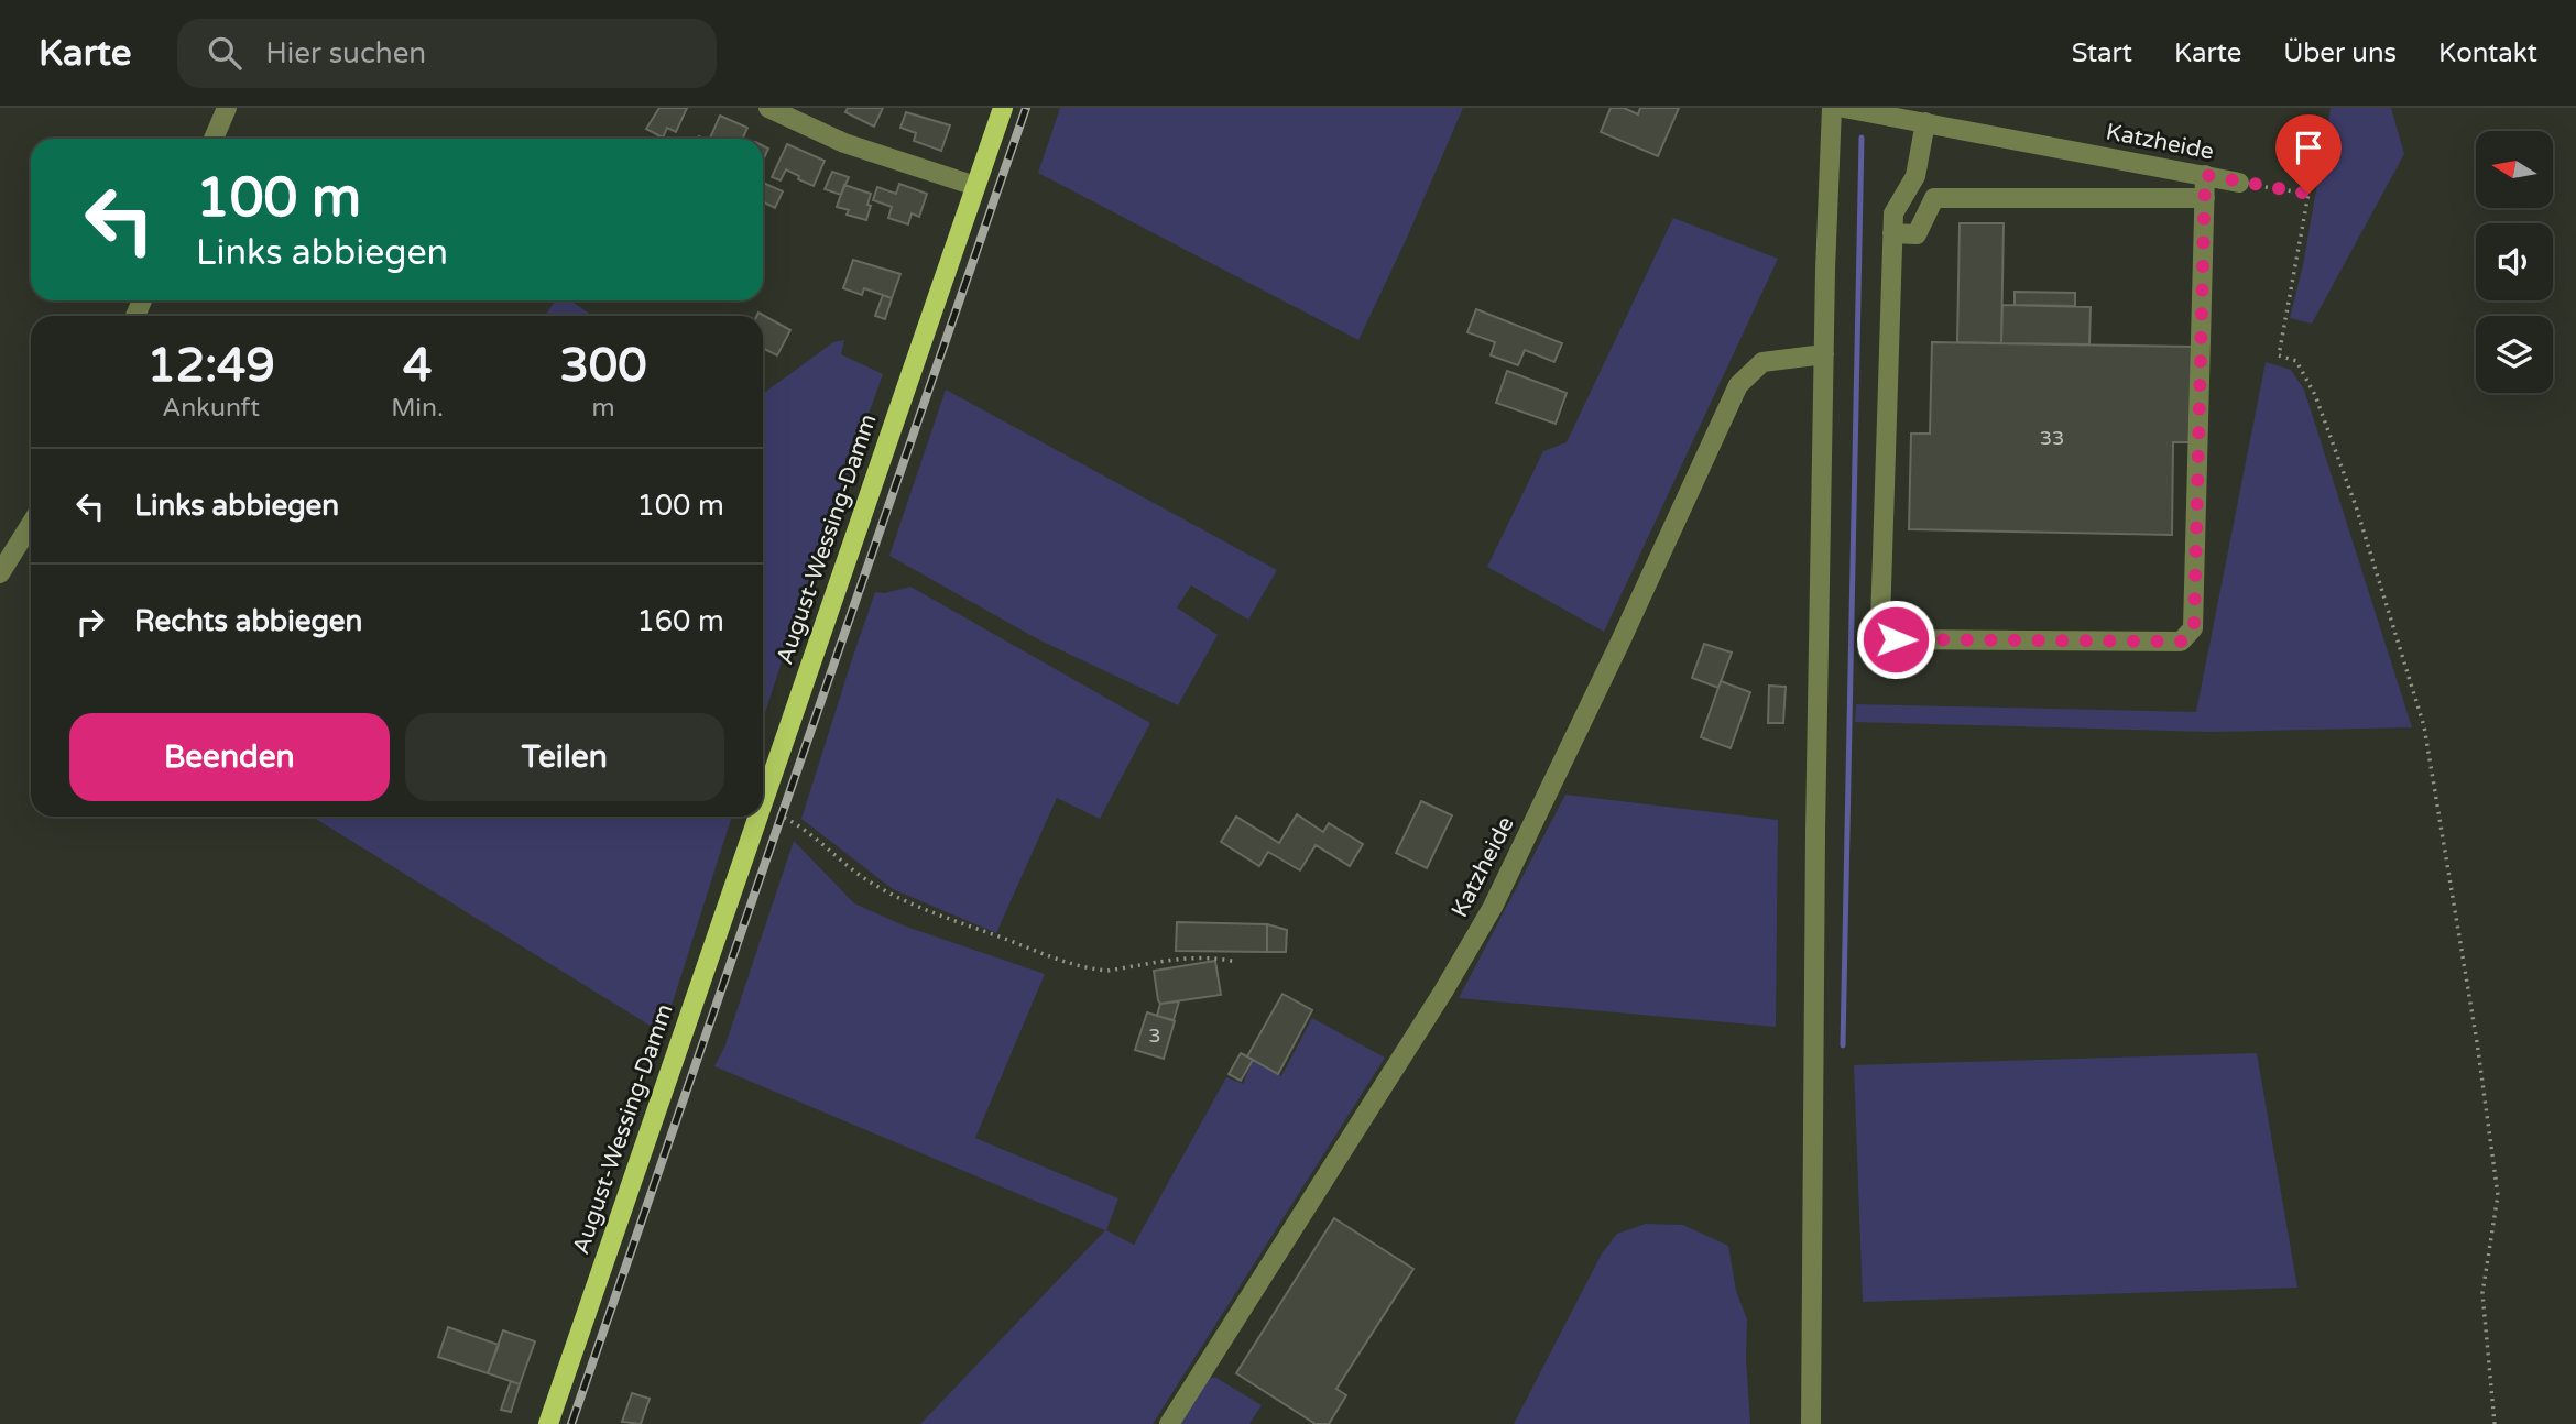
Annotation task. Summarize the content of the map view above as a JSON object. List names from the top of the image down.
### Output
{
  "streets": {
    "main road": ["August-Wessing-Damm"],
    "street": ["Katzheide"]
  },
  "house_numbers": ["33", "3"],
  "north": "left",
  "page": {
    "header": "Karte",
    "search": "Hier suchen",
    "nav": [
      "Start",
      "Karte",
      "Über uns",
      "Kontakt"
    ],
    "turn": ["100 m", "Links abbiegen"],
    "eta": [
      "12:49",
      "Ankunft",
      "4",
      "Min.",
      "300",
      "m"
    ],
    "list": [
      {
        "name": "Links abbiegen",
        "value": "100 m"
      },
      {
        "name": "Rechts abbiegen",
        "value": "160 m"
      }
    ],
    "buttons": ["Beenden", "Teilen"]
  }
}
